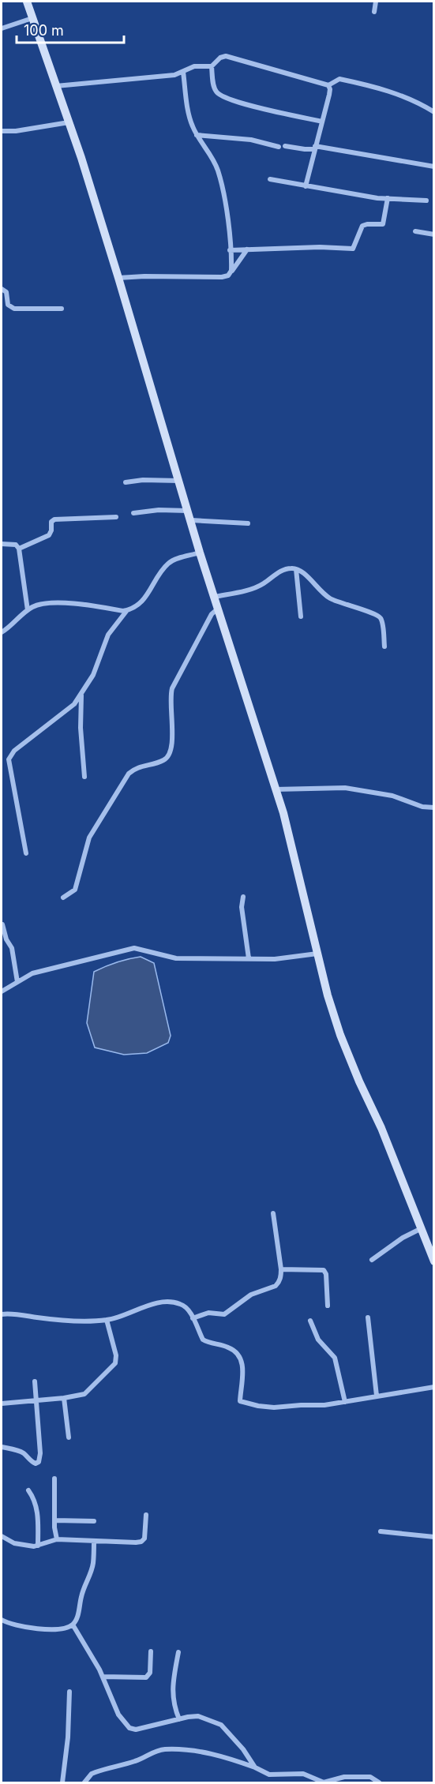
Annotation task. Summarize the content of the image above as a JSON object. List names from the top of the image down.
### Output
{
  "scale_bar": "100 m"
}
